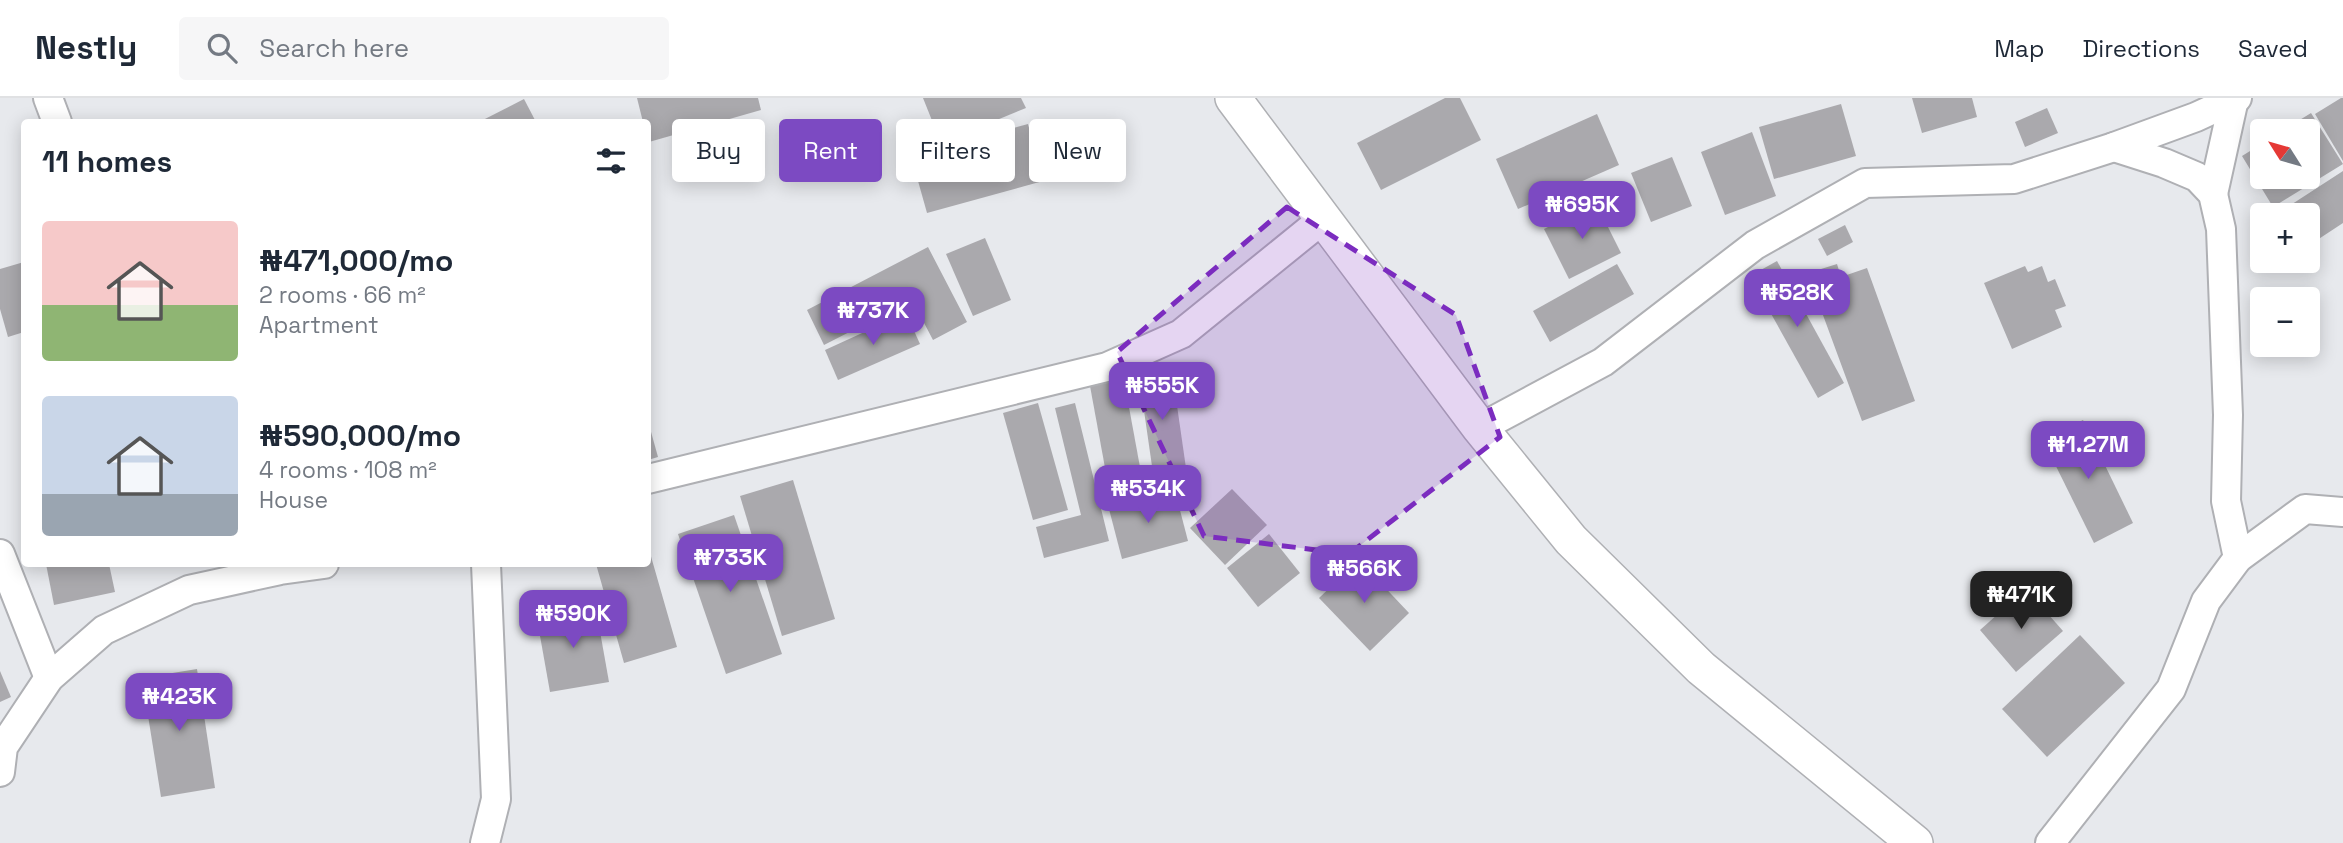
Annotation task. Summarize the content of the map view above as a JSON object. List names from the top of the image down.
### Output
{
  "north": "top left",
  "page": {
    "header": "Nestly",
    "search": "Search here",
    "nav": ["Map", "Directions", "Saved"],
    "map_buttons": ["+", "−"],
    "chip": [
      "Buy",
      "Rent",
      "Filters",
      "New"
    ],
    "heading": "11 homes",
    "price": [
      "₦695K",
      "₦528K",
      "₦737K",
      "₦555K",
      "₦1.27M",
      "₦534K",
      "₦733K",
      "₦566K",
      "₦471K",
      "₦590K",
      "₦423K"
    ],
    "list": [
      {
        "name": "₦471,000/mo",
        "note": "2 rooms · 66 m² · Apartment"
      },
      {
        "name": "₦590,000/mo",
        "note": "4 rooms · 108 m² · House"
      }
    ]
  }
}
